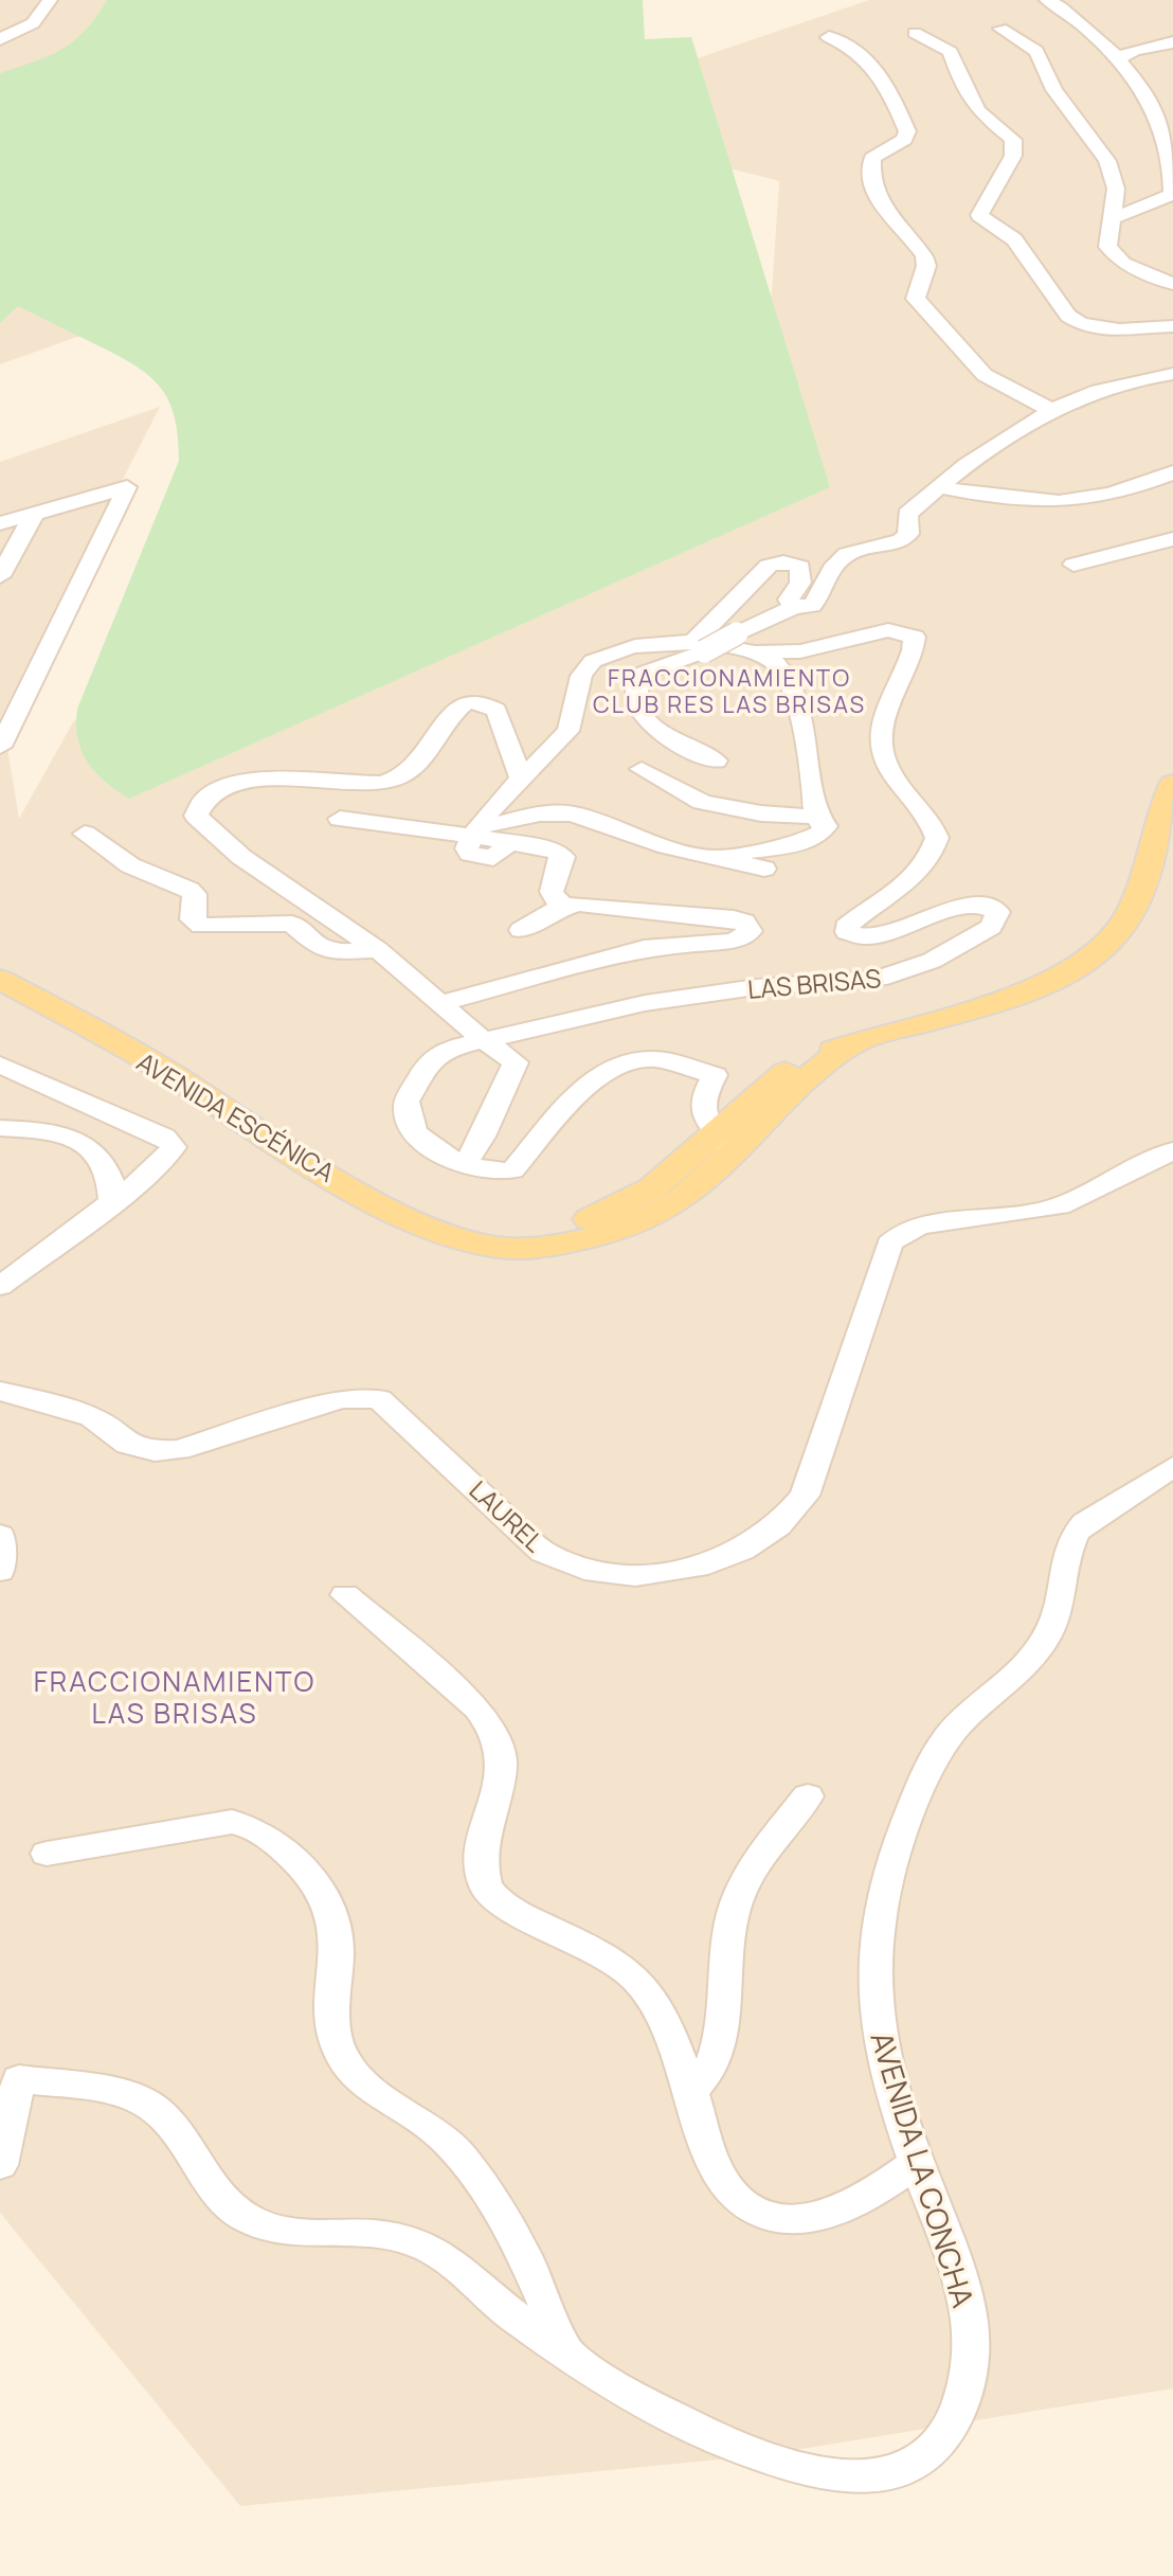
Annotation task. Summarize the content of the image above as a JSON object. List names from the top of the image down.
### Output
{
  "streets": {
    "main road": ["AVENIDA ESCÉNICA"],
    "street": ["LAS BRISAS", "LAUREL", "AVENIDA LA CONCHA"]
  },
  "districts": ["FRACCIONAMIENTO CLUB RES LAS BRISAS", "FRACCIONAMIENTO LAS BRISAS"]
}
